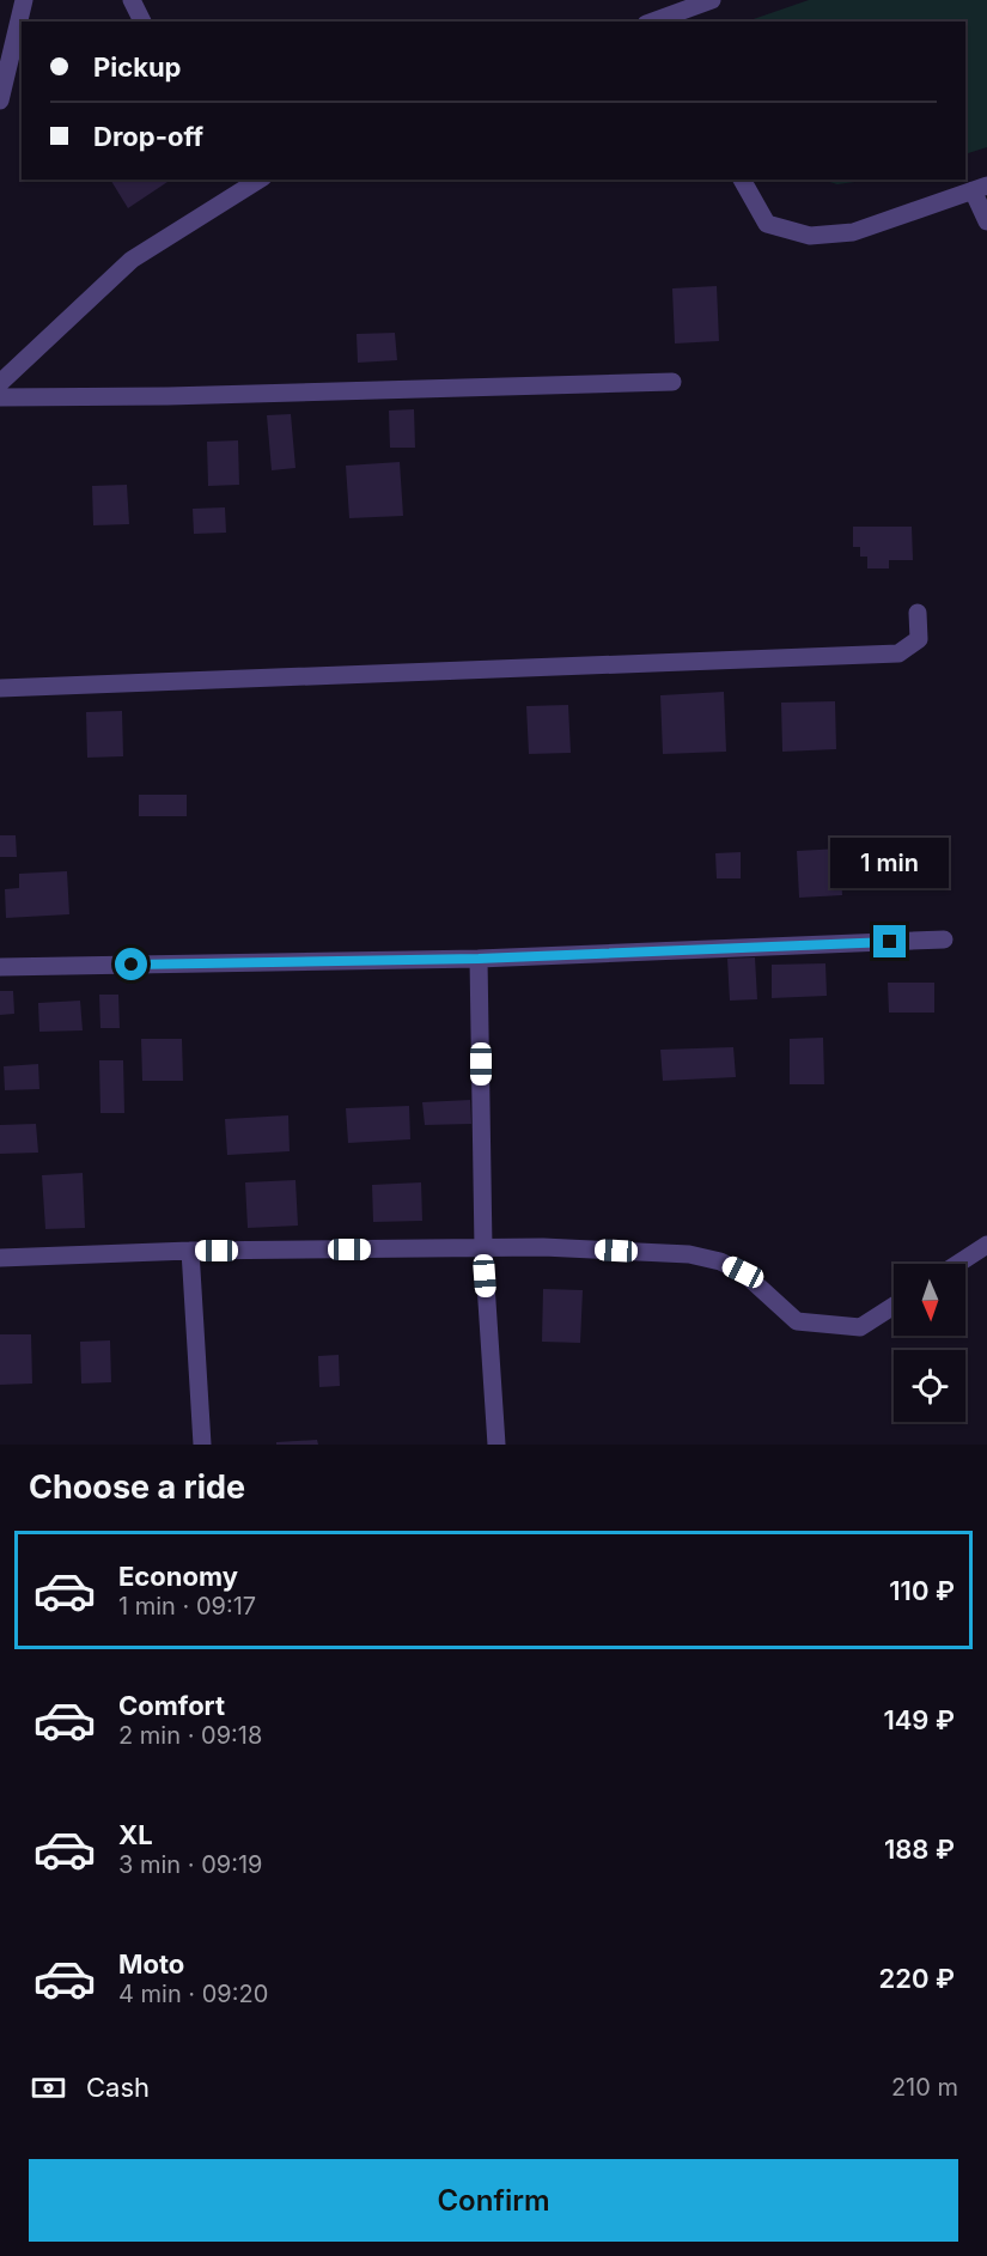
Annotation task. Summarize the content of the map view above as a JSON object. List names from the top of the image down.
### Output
{
  "north": "bottom",
  "page": {
    "banner": ["Pickup", "Drop-off"],
    "bubble": "1 min",
    "heading": "Choose a ride",
    "list": [
      {
        "name": "Economy",
        "note": "1 min · 09:17",
        "value": "110 ₽"
      },
      {
        "name": "Comfort",
        "note": "2 min · 09:18",
        "value": "149 ₽"
      },
      {
        "name": "XL",
        "note": "3 min · 09:19",
        "value": "188 ₽"
      },
      {
        "name": "Moto",
        "note": "4 min · 09:20",
        "value": "220 ₽"
      }
    ],
    "pay": ["Cash", "210 m"],
    "buttons": "Confirm"
  }
}
